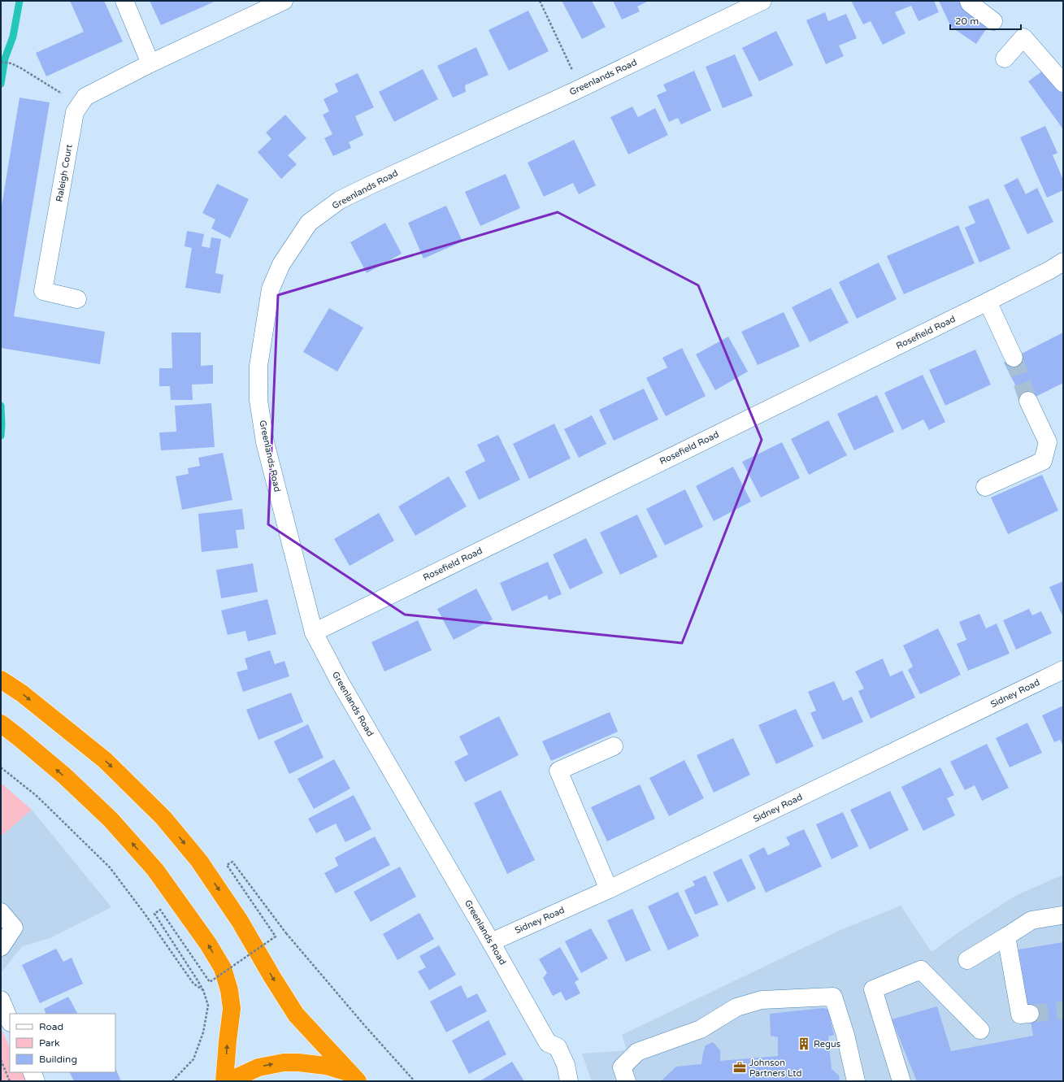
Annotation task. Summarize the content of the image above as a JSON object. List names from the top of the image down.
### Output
{
  "streets": {
    "street": [
      "Greenlands Road",
      "Raleigh Court",
      "Rosefield Road",
      "Sidney Road"
    ]
  },
  "crossings": [
    ["Greenlands Road", "Rosefield Road"],
    ["Greenlands Road", "Sidney Road"]
  ],
  "places": {
    "building": ["Regus"],
    "office": ["Johnson Partners Ltd"]
  },
  "legend": ["Road", "Park", "Building"],
  "scale_bar": "20 m"
}
